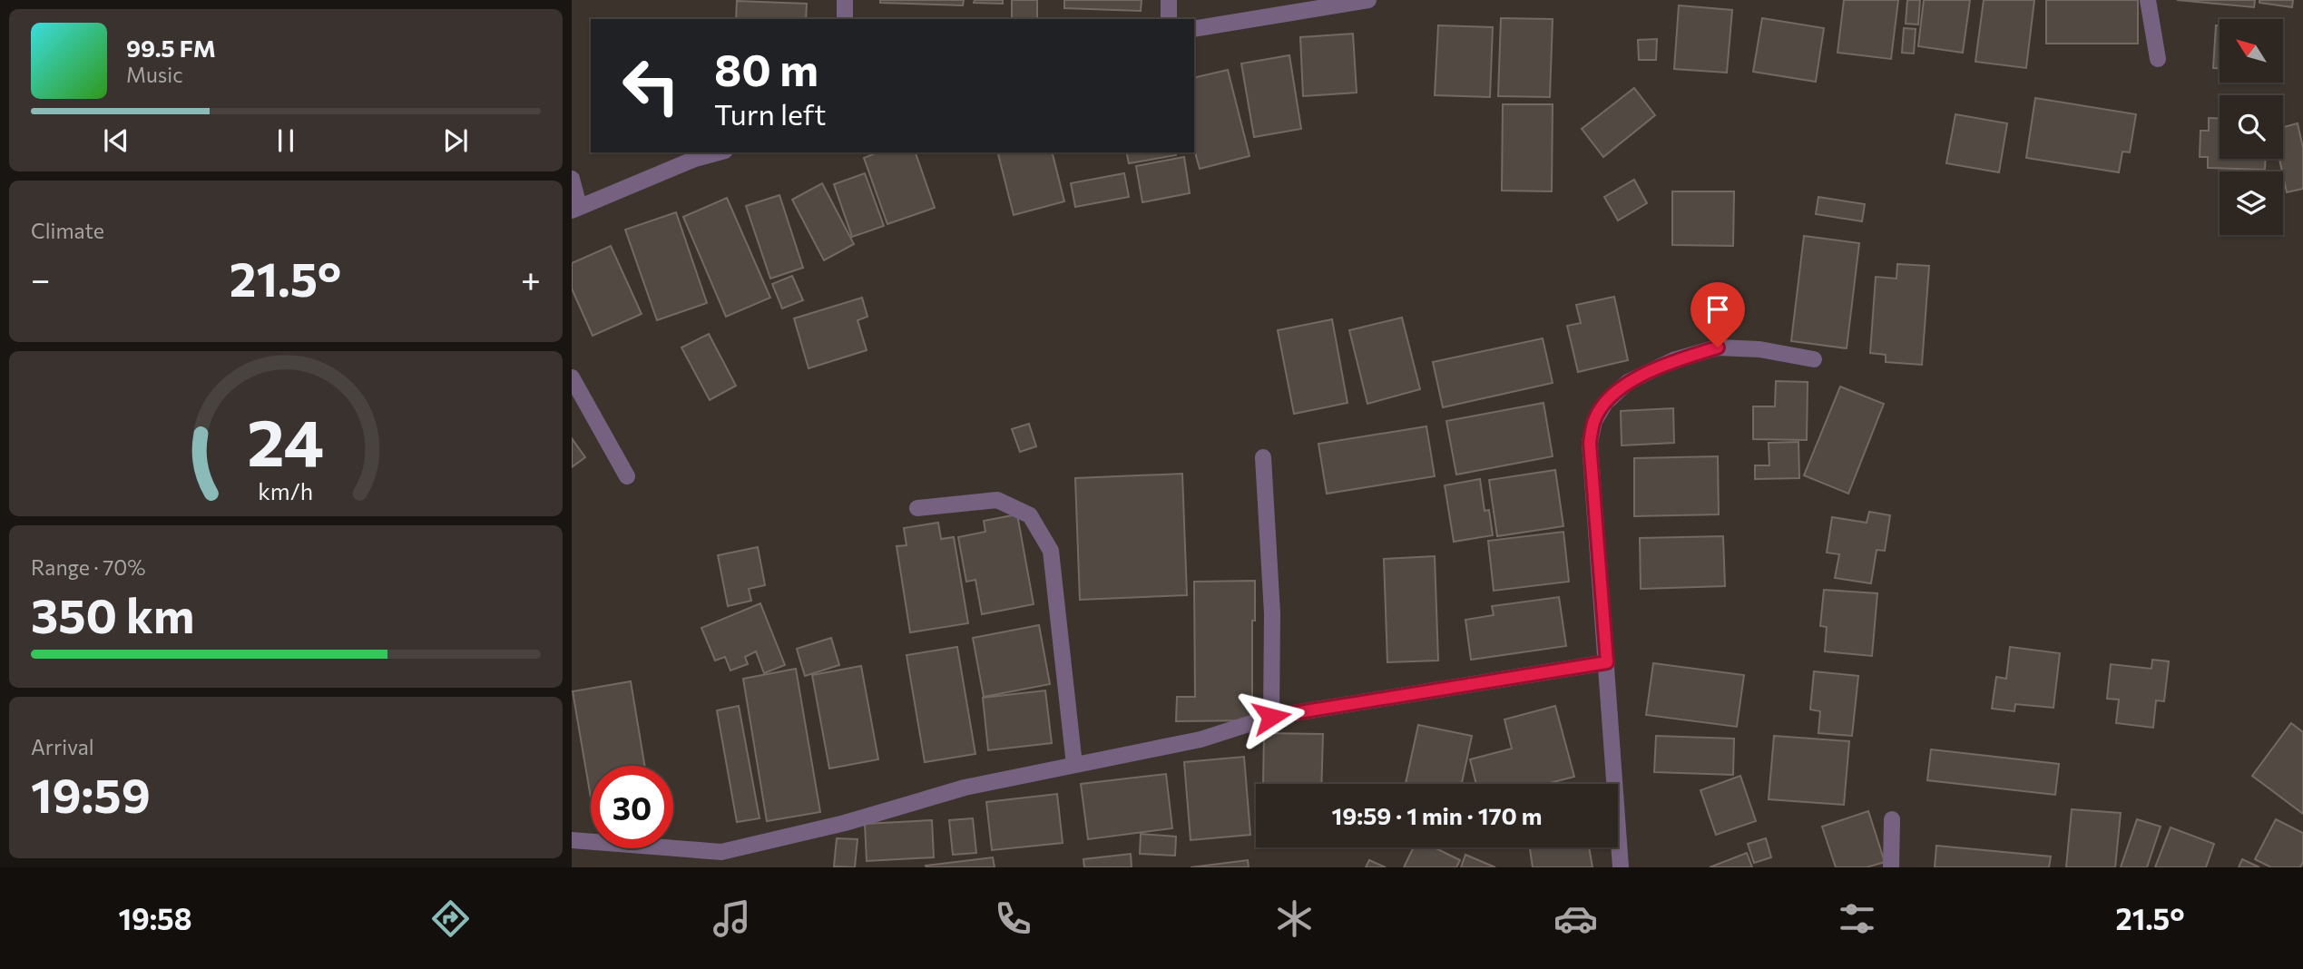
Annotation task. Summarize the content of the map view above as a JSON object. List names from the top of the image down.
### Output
{
  "north": "top left",
  "page": {
    "turn": ["80 m", "Turn left"],
    "song": ["99.5 FM", "Music"],
    "tile": [
      "Climate",
      ["Range · 70%", "350 km"],
      ["Arrival", "19:59"]
    ],
    "heat": ["−", "21.5°", "+"],
    "limit": "30",
    "trip": "19:59 · 1 min · 170 m",
    "tabs": ["19:58", "21.5°"],
    "gauge": ["24", "km/h"]
  }
}
